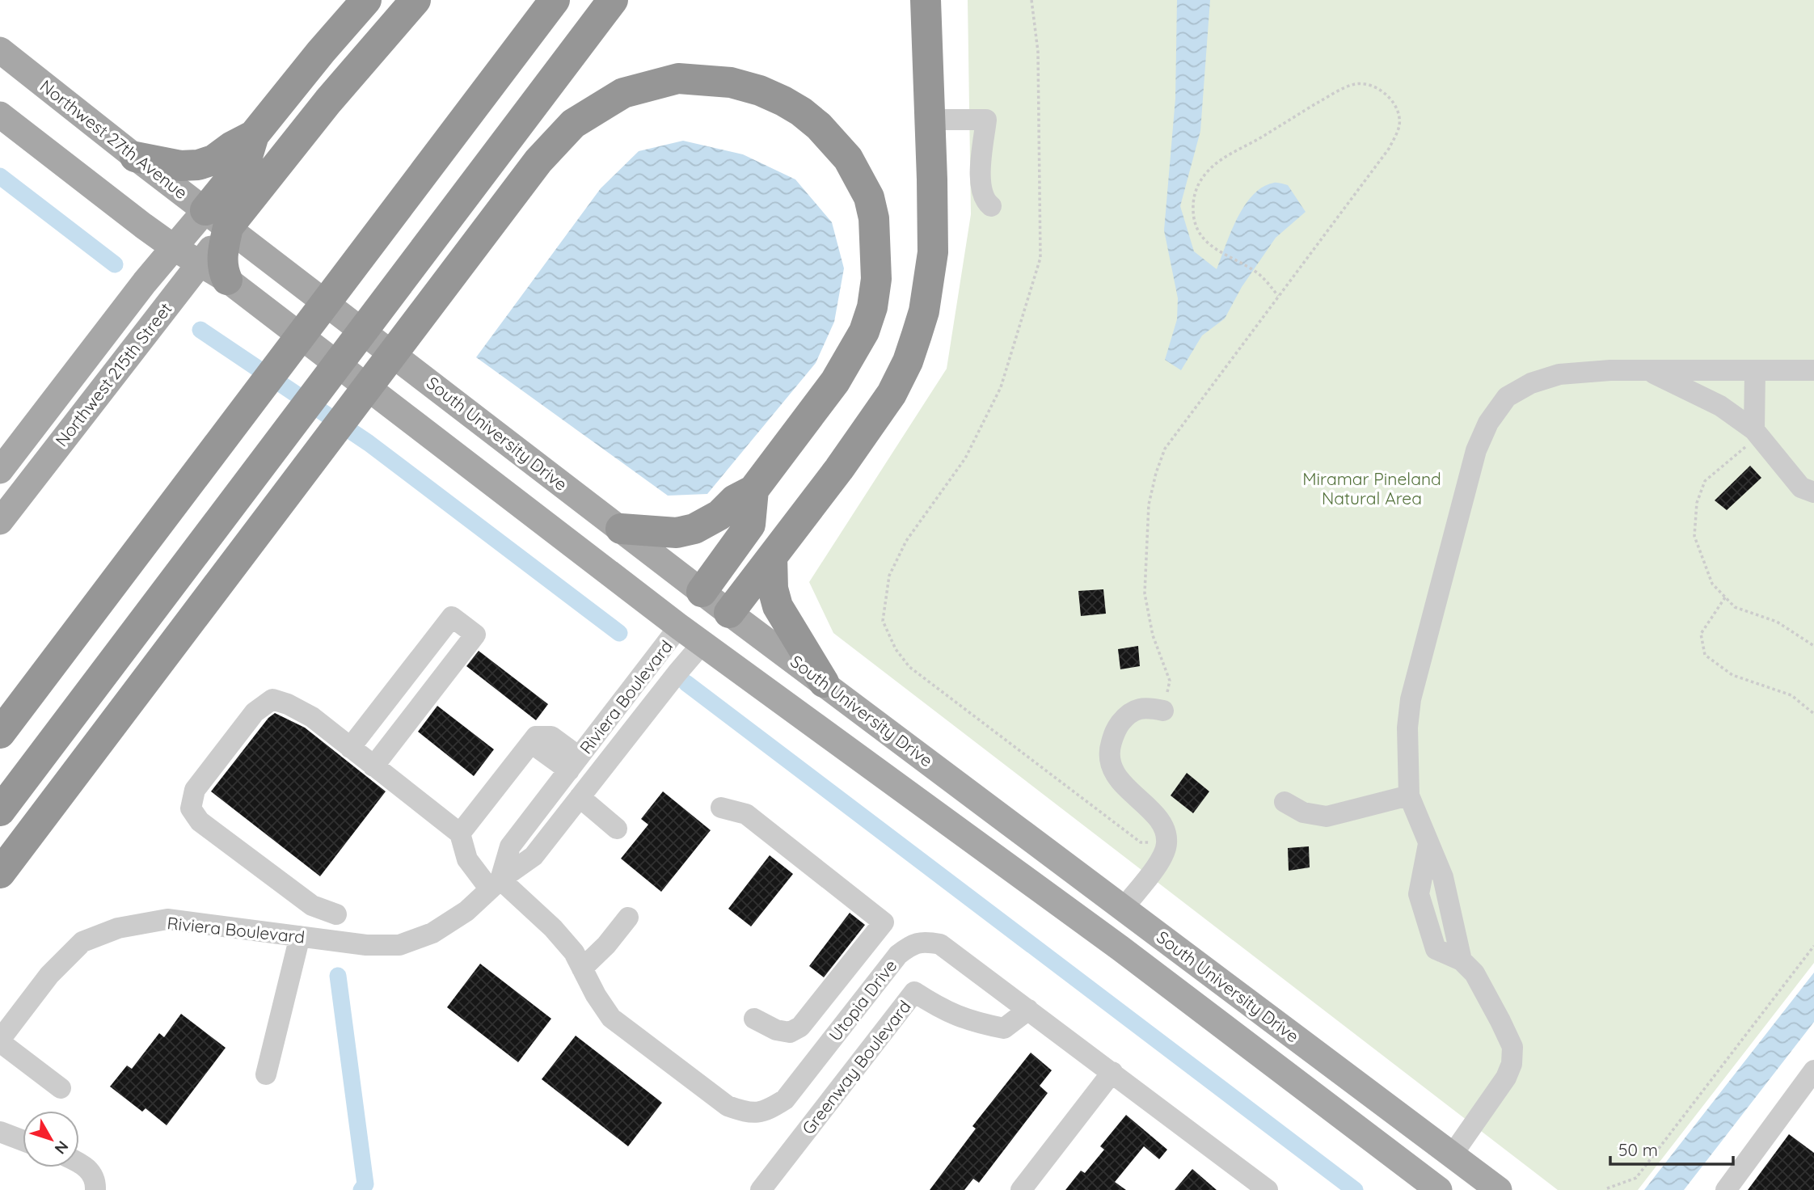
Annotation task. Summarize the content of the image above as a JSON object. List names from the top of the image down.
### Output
{
  "streets": {
    "main road": ["Northwest 27th Avenue", "Northwest 215th Street", "South University Drive"],
    "street": ["Riviera Boulevard", "Utopia Drive", "Greenway Boulevard"]
  },
  "crossings": [
    ["Northwest 27th Avenue", "Northwest 215th Street"],
    ["Northwest 27th Avenue", "South University Drive"],
    ["Northwest 215th Street", "South University Drive"],
    ["South University Drive", "Riviera Boulevard"],
    ["Riviera Boulevard", "Utopia Drive"],
    ["Utopia Drive", "Greenway Boulevard"]
  ],
  "parks": ["Miramar Pineland Natural Area"],
  "scale_bar": "50 m",
  "north": "bottom right"
}
